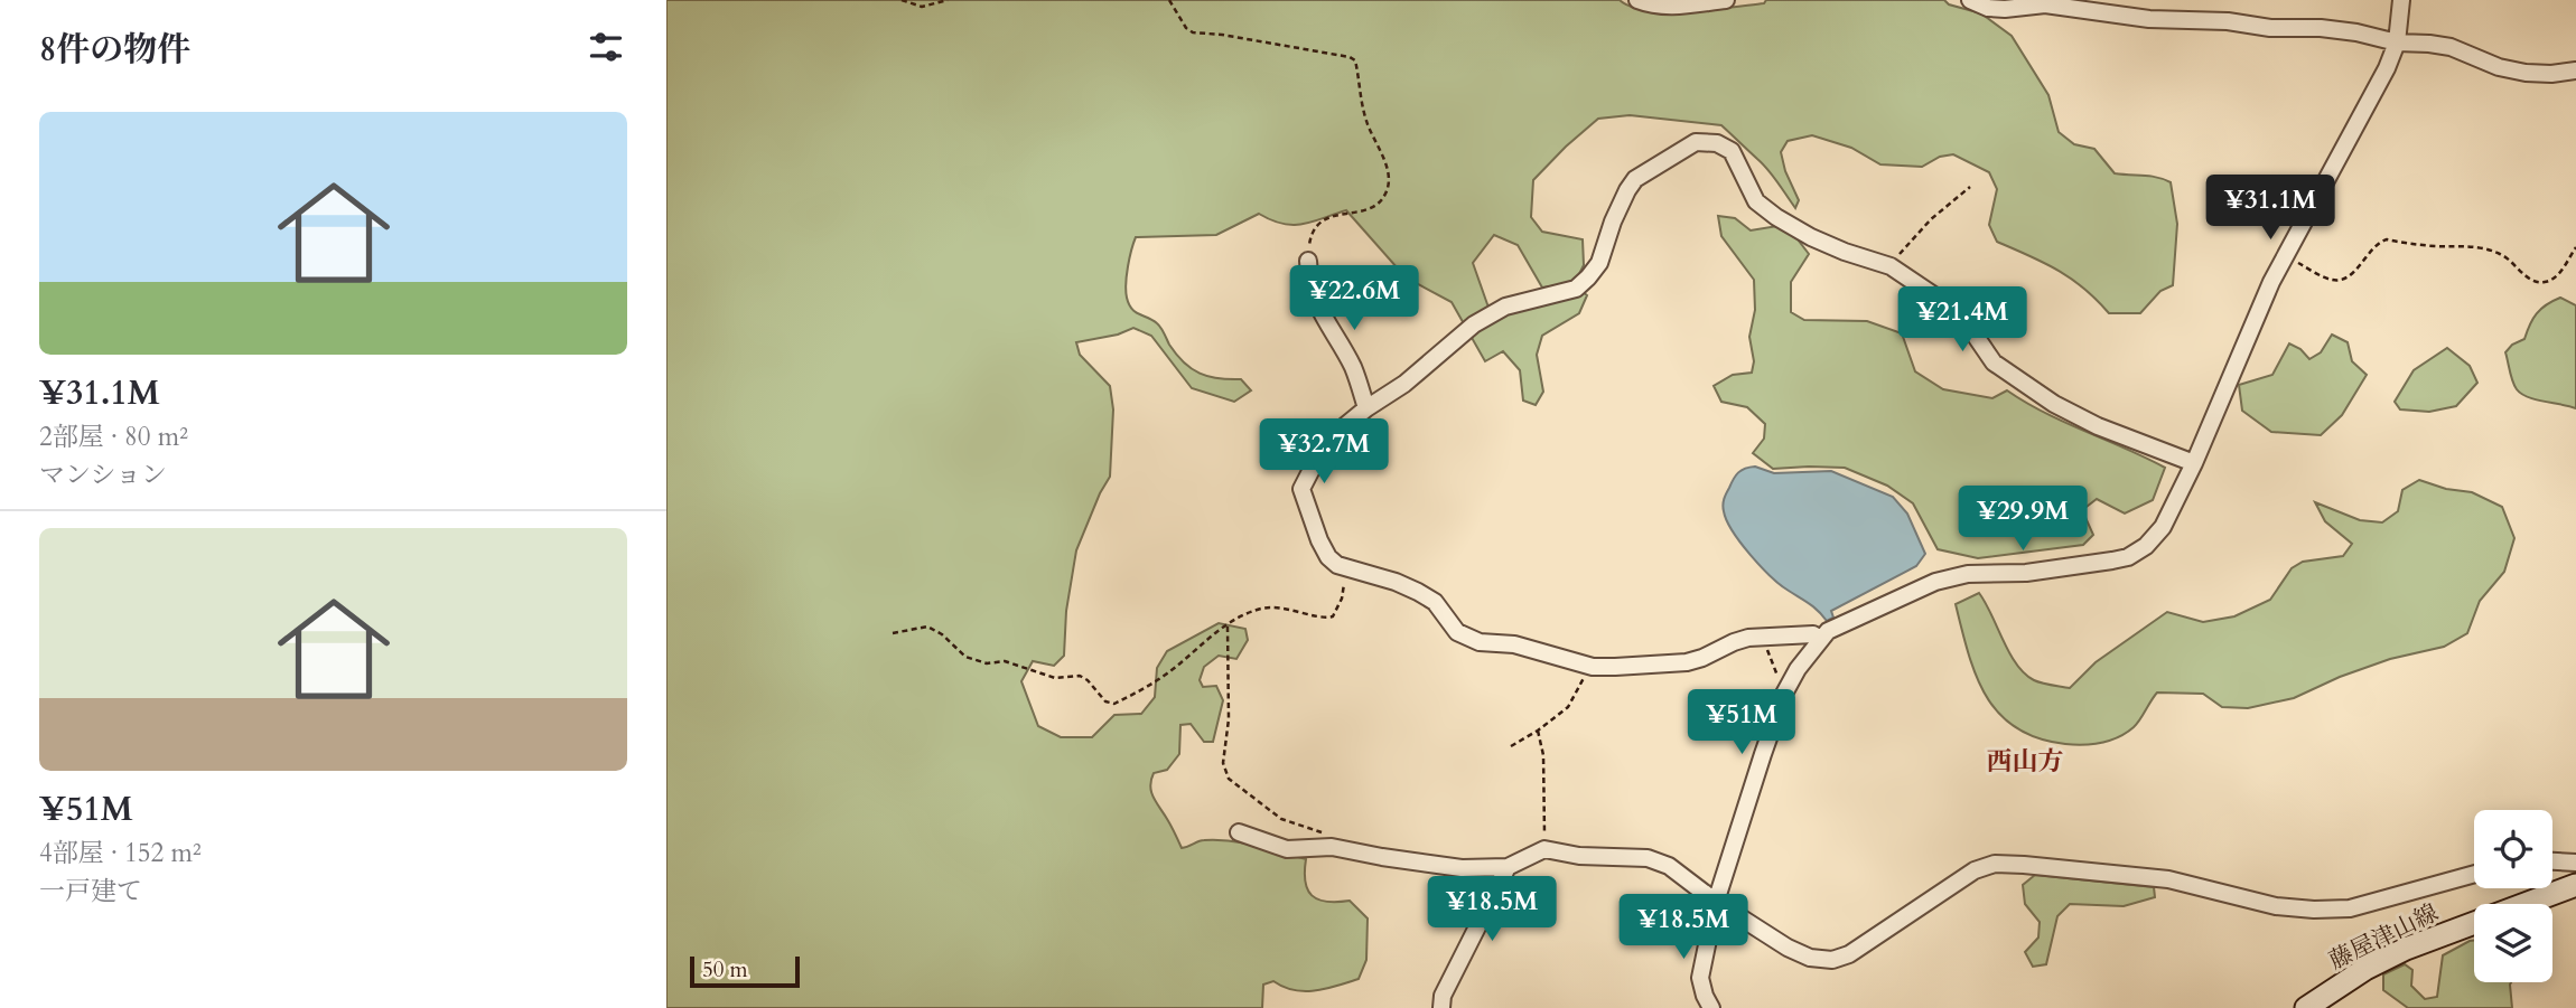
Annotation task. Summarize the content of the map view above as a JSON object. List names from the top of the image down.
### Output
{
  "streets": {
    "main road": ["藤屋津山線"]
  },
  "districts": ["西山方"],
  "scale_bar": "50 m",
  "page": {
    "heading": "8件の物件",
    "list": [
      {
        "name": "¥31.1M",
        "note": "2部屋 · 80 m² · マンション"
      },
      {
        "name": "¥51M",
        "note": "4部屋 · 152 m² · 一戸建て"
      }
    ],
    "price": [
      "¥31.1M",
      "¥22.6M",
      "¥21.4M",
      "¥32.7M",
      "¥29.9M",
      "¥51M",
      "¥18.5M",
      "¥18.5M"
    ],
    "scale": "50 m"
  }
}
